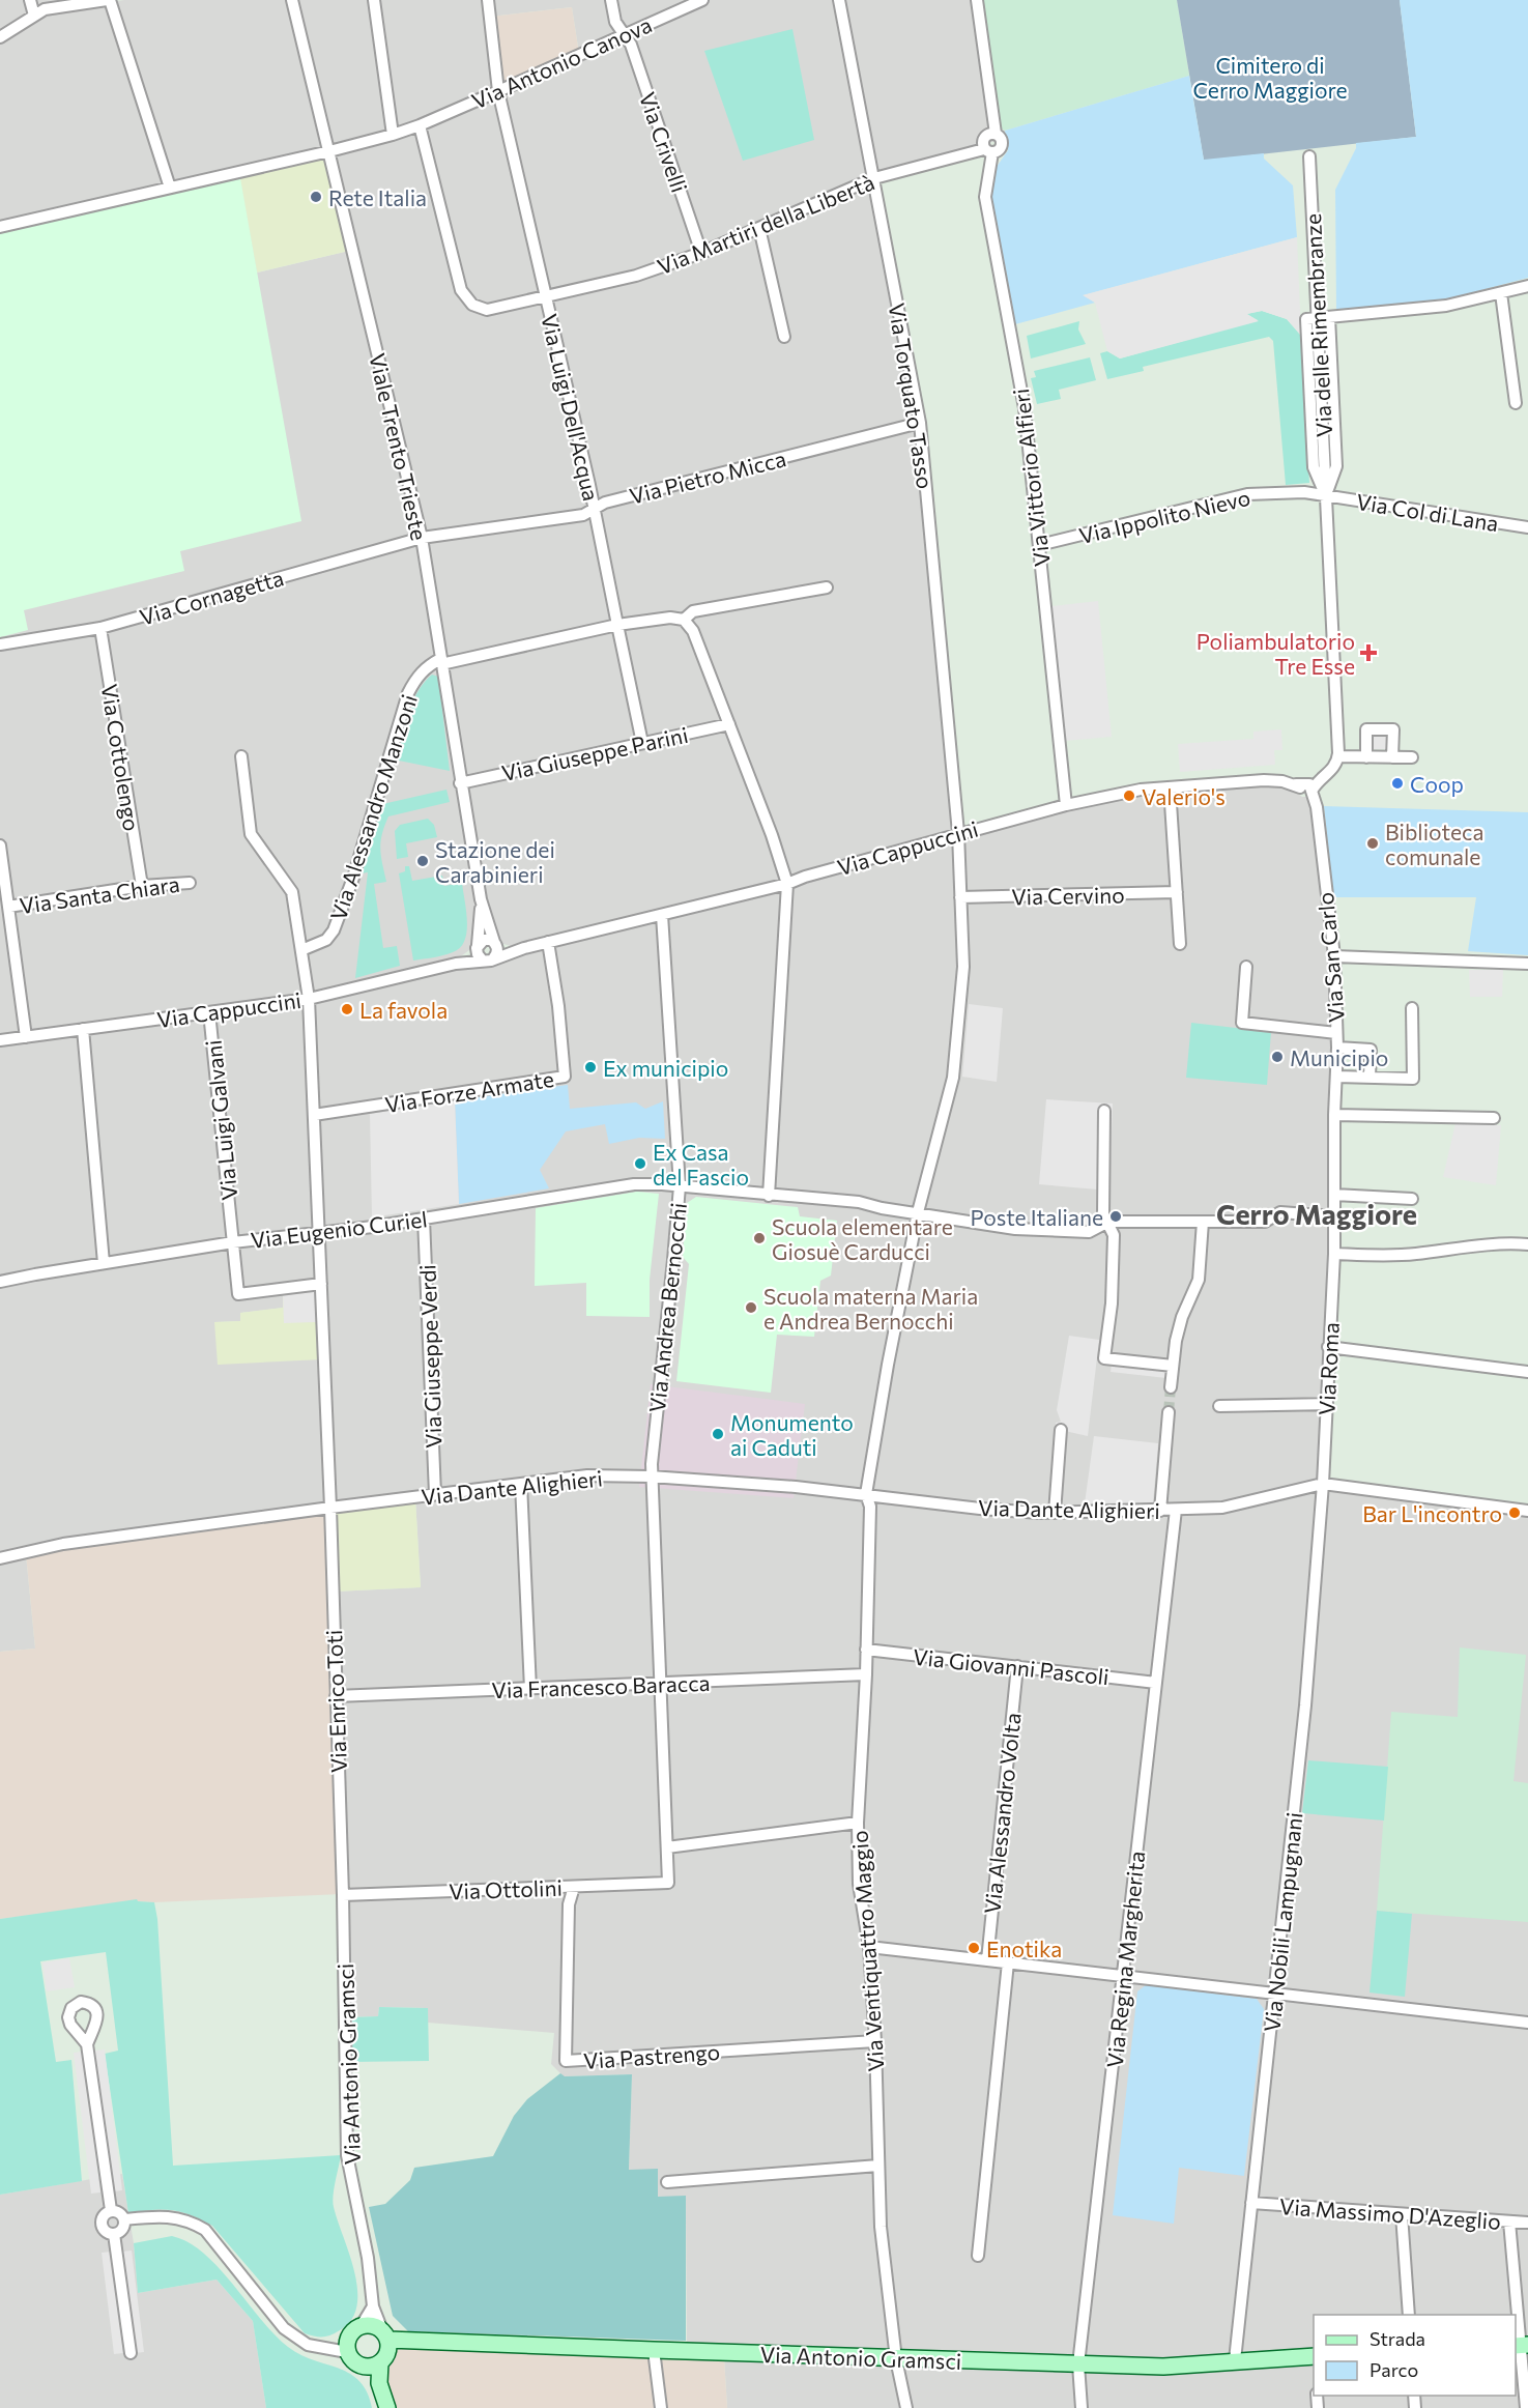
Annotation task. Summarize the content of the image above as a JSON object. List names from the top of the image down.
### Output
{
  "streets": {
    "street": [
      "Via Antonio Canova",
      "Via Crivelli",
      "Via Martiri della Libertà",
      "Via delle Rimembranze",
      "Via Torquato Tasso",
      "Via Luigi Dell'Acqua",
      "Viale Trento Trieste",
      "Via Pietro Micca",
      "Via Vittorio Alfieri",
      "Via Col di Lana",
      "Via Ippolito Nievo",
      "Via Cornagetta",
      "Via Giuseppe Parini",
      "Via Cottolengo",
      "Via Alessandro Manzoni",
      "Via Cappuccini",
      "Via Santa Chiara",
      "Via Cervino",
      "Via San Carlo",
      "Via Forze Armate",
      "Via Luigi Galvani",
      "Via Eugenio Curiel",
      "Via Andrea Bernocchi",
      "Via Giuseppe Verdi",
      "Via Roma",
      "Via Dante Alighieri",
      "Via Giovanni Pascoli",
      "Via Francesco Baracca",
      "Via Enrico Toti",
      "Via Alessandro Volta",
      "Via Ottolini",
      "Via Nobili Lampugnani",
      "Via Ventiquattro Maggio",
      "Via Regina Margherita",
      "Via Pastrengo",
      "Via Antonio Gramsci",
      "Via Massimo D'Azeglio"
    ]
  },
  "crossings": [
    ["Via Antonio Canova", "Via Crivelli"],
    ["Via Antonio Canova", "Via Luigi Dell'Acqua"],
    ["Via Crivelli", "Via Martiri della Libertà"],
    ["Via Martiri della Libertà", "Via Torquato Tasso"],
    ["Via Martiri della Libertà", "Via Luigi Dell'Acqua"],
    ["Via Martiri della Libertà", "Via Vittorio Alfieri"],
    ["Via delle Rimembranze", "Via Col di Lana"],
    ["Via delle Rimembranze", "Via Ippolito Nievo"],
    ["Via Torquato Tasso", "Via Pietro Micca"],
    ["Via Torquato Tasso", "Via Cappuccini"],
    ["Via Torquato Tasso", "Via Cervino"],
    ["Via Torquato Tasso", "Via Eugenio Curiel"],
    ["Via Torquato Tasso", "Via Ventiquattro Maggio"],
    ["Via Luigi Dell'Acqua", "Via Pietro Micca"],
    ["Via Luigi Dell'Acqua", "Via Giuseppe Parini"],
    ["Viale Trento Trieste", "Via Pietro Micca"],
    ["Viale Trento Trieste", "Via Cornagetta"],
    ["Viale Trento Trieste", "Via Giuseppe Parini"],
    ["Viale Trento Trieste", "Via Alessandro Manzoni"],
    ["Viale Trento Trieste", "Via Cappuccini"],
    ["Via Pietro Micca", "Via Cornagetta"],
    ["Via Vittorio Alfieri", "Via Ippolito Nievo"],
    ["Via Vittorio Alfieri", "Via Cappuccini"],
    ["Via Col di Lana", "Via Ippolito Nievo"],
    ["Via Cornagetta", "Via Cottolengo"],
    ["Via Cottolengo", "Via Santa Chiara"],
    ["Via Cappuccini", "Via San Carlo"],
    ["Via Cappuccini", "Via Forze Armate"],
    ["Via Cappuccini", "Via Luigi Galvani"],
    ["Via Cappuccini", "Via Andrea Bernocchi"],
    ["Via San Carlo", "Via Eugenio Curiel"],
    ["Via San Carlo", "Via Roma"],
    ["Via Luigi Galvani", "Via Eugenio Curiel"],
    ["Via Eugenio Curiel", "Via Andrea Bernocchi"],
    ["Via Eugenio Curiel", "Via Giuseppe Verdi"],
    ["Via Eugenio Curiel", "Via Ventiquattro Maggio"],
    ["Via Andrea Bernocchi", "Via Dante Alighieri"],
    ["Via Andrea Bernocchi", "Via Francesco Baracca"],
    ["Via Andrea Bernocchi", "Via Ottolini"],
    ["Via Giuseppe Verdi", "Via Dante Alighieri"],
    ["Via Roma", "Via Dante Alighieri"],
    ["Via Roma", "Via Nobili Lampugnani"],
    ["Via Dante Alighieri", "Via Enrico Toti"],
    ["Via Dante Alighieri", "Via Nobili Lampugnani"],
    ["Via Dante Alighieri", "Via Ventiquattro Maggio"],
    ["Via Dante Alighieri", "Via Regina Margherita"],
    ["Via Giovanni Pascoli", "Via Alessandro Volta"],
    ["Via Giovanni Pascoli", "Via Ventiquattro Maggio"],
    ["Via Giovanni Pascoli", "Via Regina Margherita"],
    ["Via Francesco Baracca", "Via Enrico Toti"],
    ["Via Francesco Baracca", "Via Ventiquattro Maggio"],
    ["Via Enrico Toti", "Via Ottolini"],
    ["Via Enrico Toti", "Via Antonio Gramsci"],
    ["Via Ottolini", "Via Pastrengo"],
    ["Via Ottolini", "Via Antonio Gramsci"],
    ["Via Nobili Lampugnani", "Via Antonio Gramsci"],
    ["Via Nobili Lampugnani", "Via Massimo D'Azeglio"],
    ["Via Ventiquattro Maggio", "Via Pastrengo"],
    ["Via Ventiquattro Maggio", "Via Antonio Gramsci"],
    ["Via Regina Margherita", "Via Antonio Gramsci"]
  ],
  "districts": ["Cerro Maggiore"],
  "parks": ["Cimitero di Cerro Maggiore"],
  "places": {
    "other": [
      "Rete Italia",
      "Coop",
      "Valerio's",
      "Biblioteca comunale",
      "Stazione dei Carabinieri",
      "La favola",
      "Municipio",
      "Ex municipio",
      "Ex Casa del Fascio",
      "Poste Italiane",
      "Scuola elementare Giosuè Carducci",
      "Scuola materna Maria e Andrea Bernocchi",
      "Monumento ai Caduti",
      "Bar L'incontro",
      "Enotika"
    ],
    "health": ["Poliambulatorio Tre Esse"]
  },
  "legend": ["Strada", "Parco"]
}
